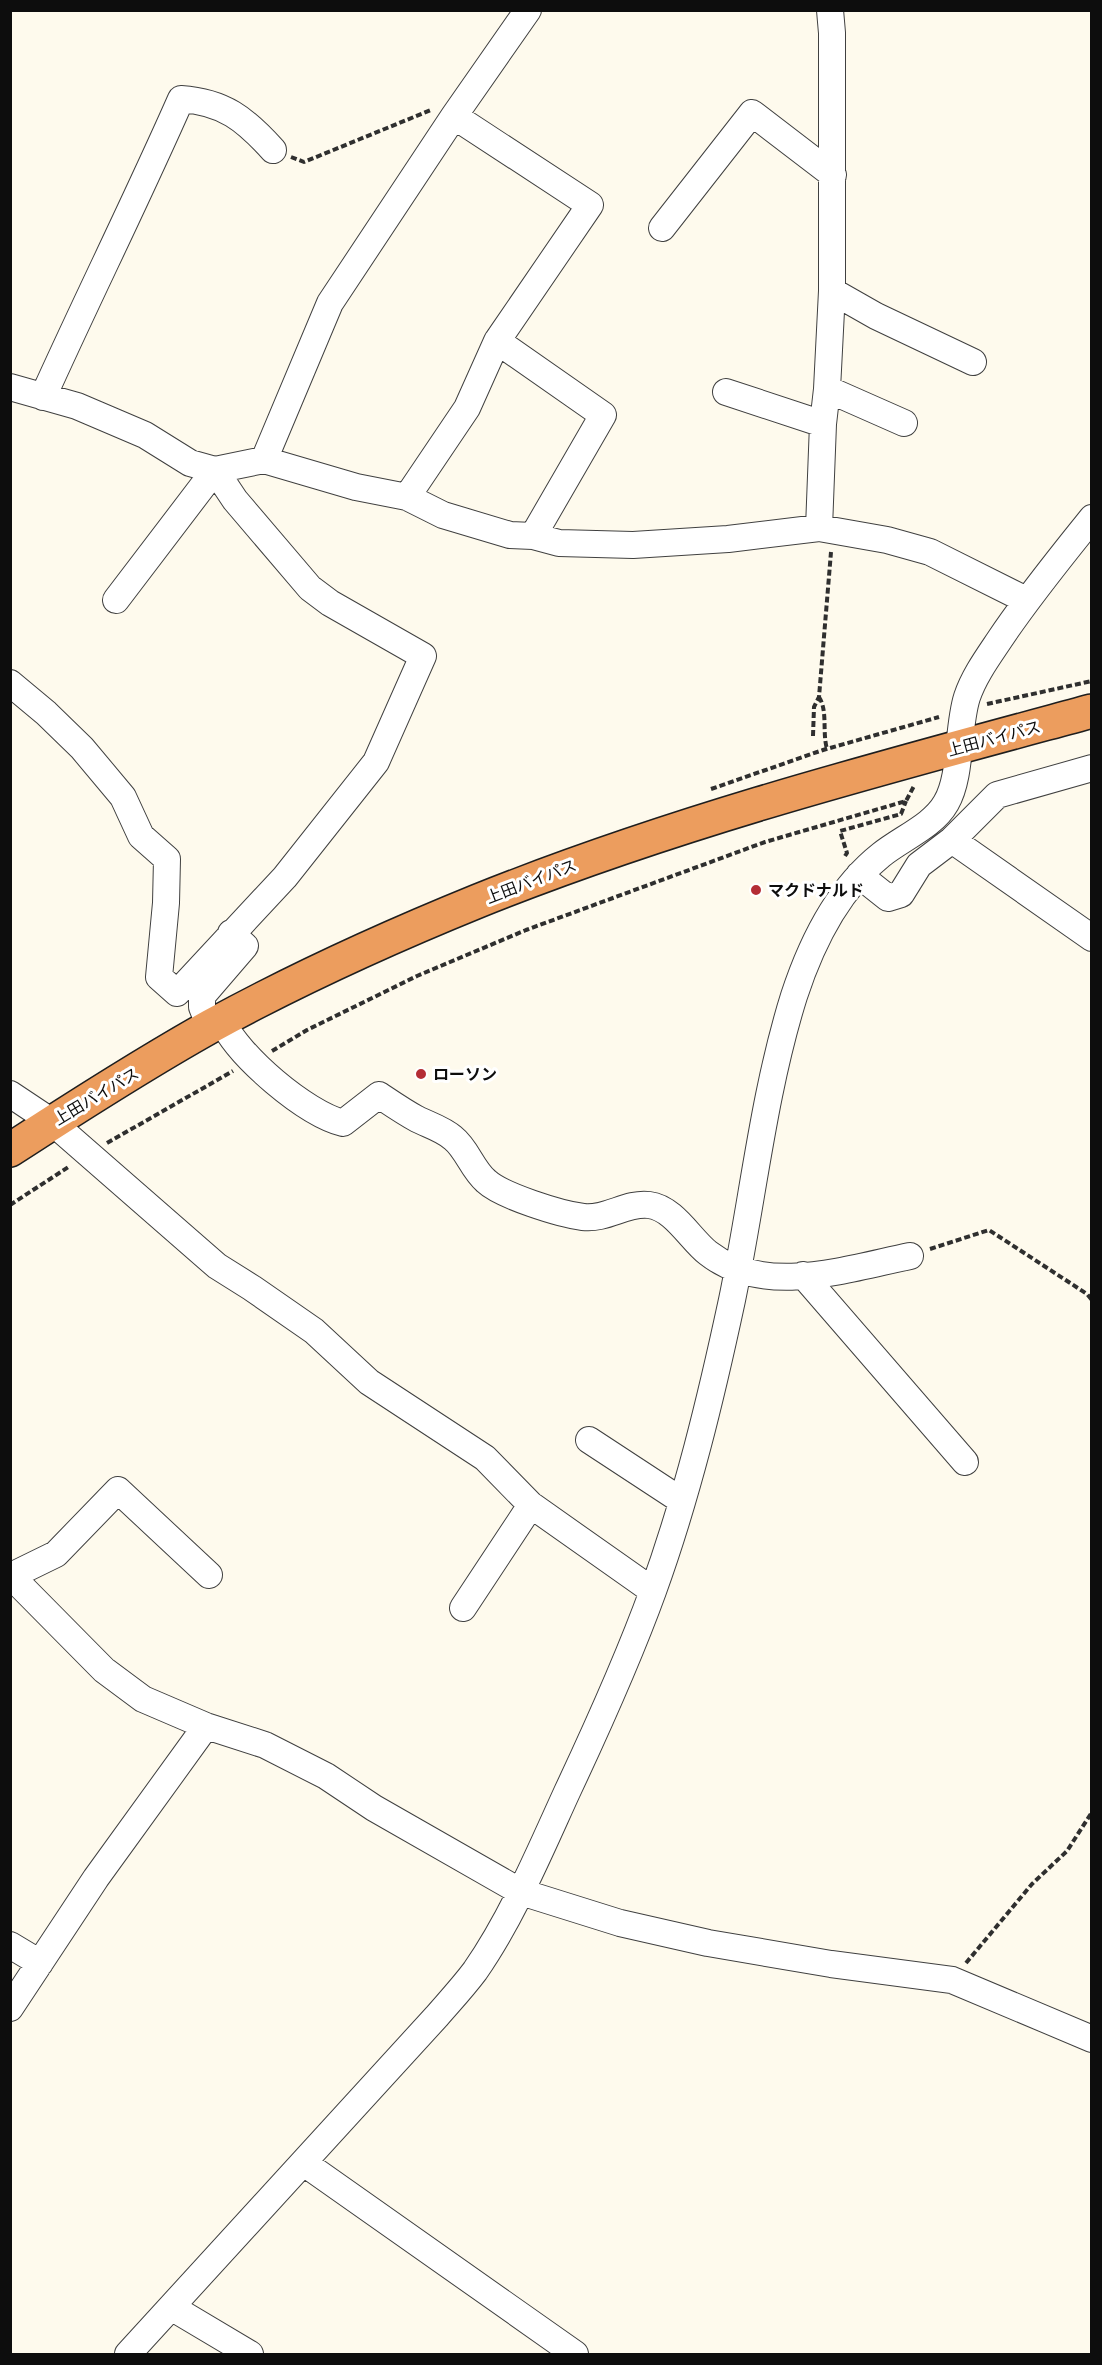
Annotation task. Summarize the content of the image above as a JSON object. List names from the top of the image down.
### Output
{
  "streets": {
    "highway": ["上田バイパス"]
  },
  "places": ["マクドナルド", "ローソン"]
}
